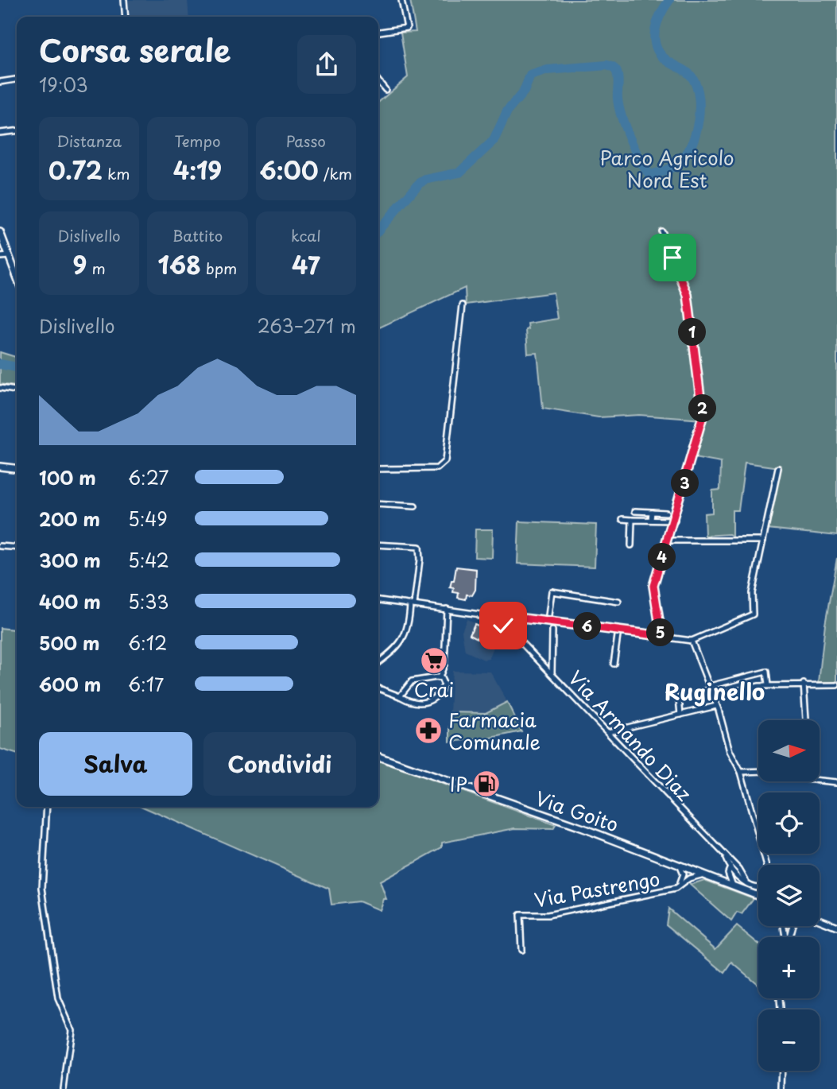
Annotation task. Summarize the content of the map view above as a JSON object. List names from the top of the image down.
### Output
{
  "streets": {
    "street": ["Via Armando Diaz", "Via Goito", "Via Pastrengo"]
  },
  "crossings": [
    ["Via Armando Diaz", "Via Goito"],
    ["Via Goito", "Via Pastrengo"]
  ],
  "districts": ["Ruginello"],
  "parks": ["Parco Agricolo Nord Est"],
  "places": {
    "supermarket": ["Crai"],
    "pharmacy": ["Farmacia Comunale"],
    "fuel station": ["IP"]
  },
  "north": "right",
  "page": {
    "heading": ["Corsa serale", "19:03"],
    "stats": [
      ["Distanza", "0.72 km"],
      ["Tempo", "4:19"],
      ["Passo", "6:00 /km"],
      ["Dislivello", "9 m"],
      ["Battito", "168 bpm"],
      ["kcal", "47"]
    ],
    "chart": ["Dislivello", "263–271 m"],
    "pins": [
      "1",
      "2",
      "3",
      "4",
      "6",
      "5"
    ],
    "list": [
      {
        "name": "100 m",
        "note": "6:27"
      },
      {
        "name": "200 m",
        "note": "5:49"
      },
      {
        "name": "300 m",
        "note": "5:42"
      },
      {
        "name": "400 m",
        "note": "5:33"
      },
      {
        "name": "500 m",
        "note": "6:12"
      },
      {
        "name": "600 m",
        "note": "6:17"
      }
    ],
    "map_buttons": ["+", "−"],
    "buttons": ["Salva", "Condividi"]
  }
}
